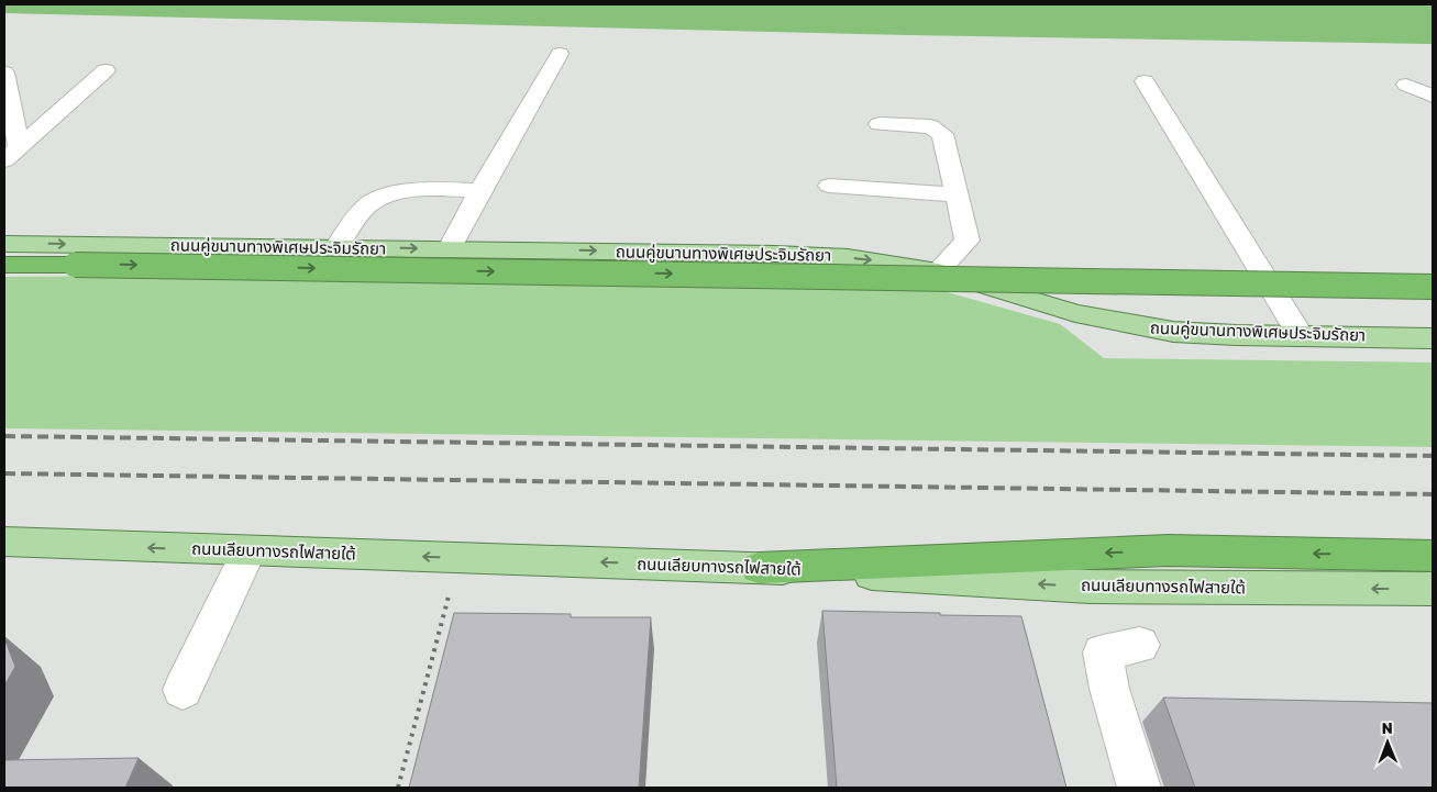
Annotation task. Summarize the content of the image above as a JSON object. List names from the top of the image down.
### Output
{
  "streets": {
    "main road": ["ถนนคู่ขนานทางพิเศษประจิมรัถยา", "ถนนเลียบทางรถไฟสายใต้"]
  },
  "one_way": ["ถนนคู่ขนานทางพิเศษประจิมรัถยา", "ถนนเลียบทางรถไฟสายใต้"],
  "north": "top"
}
